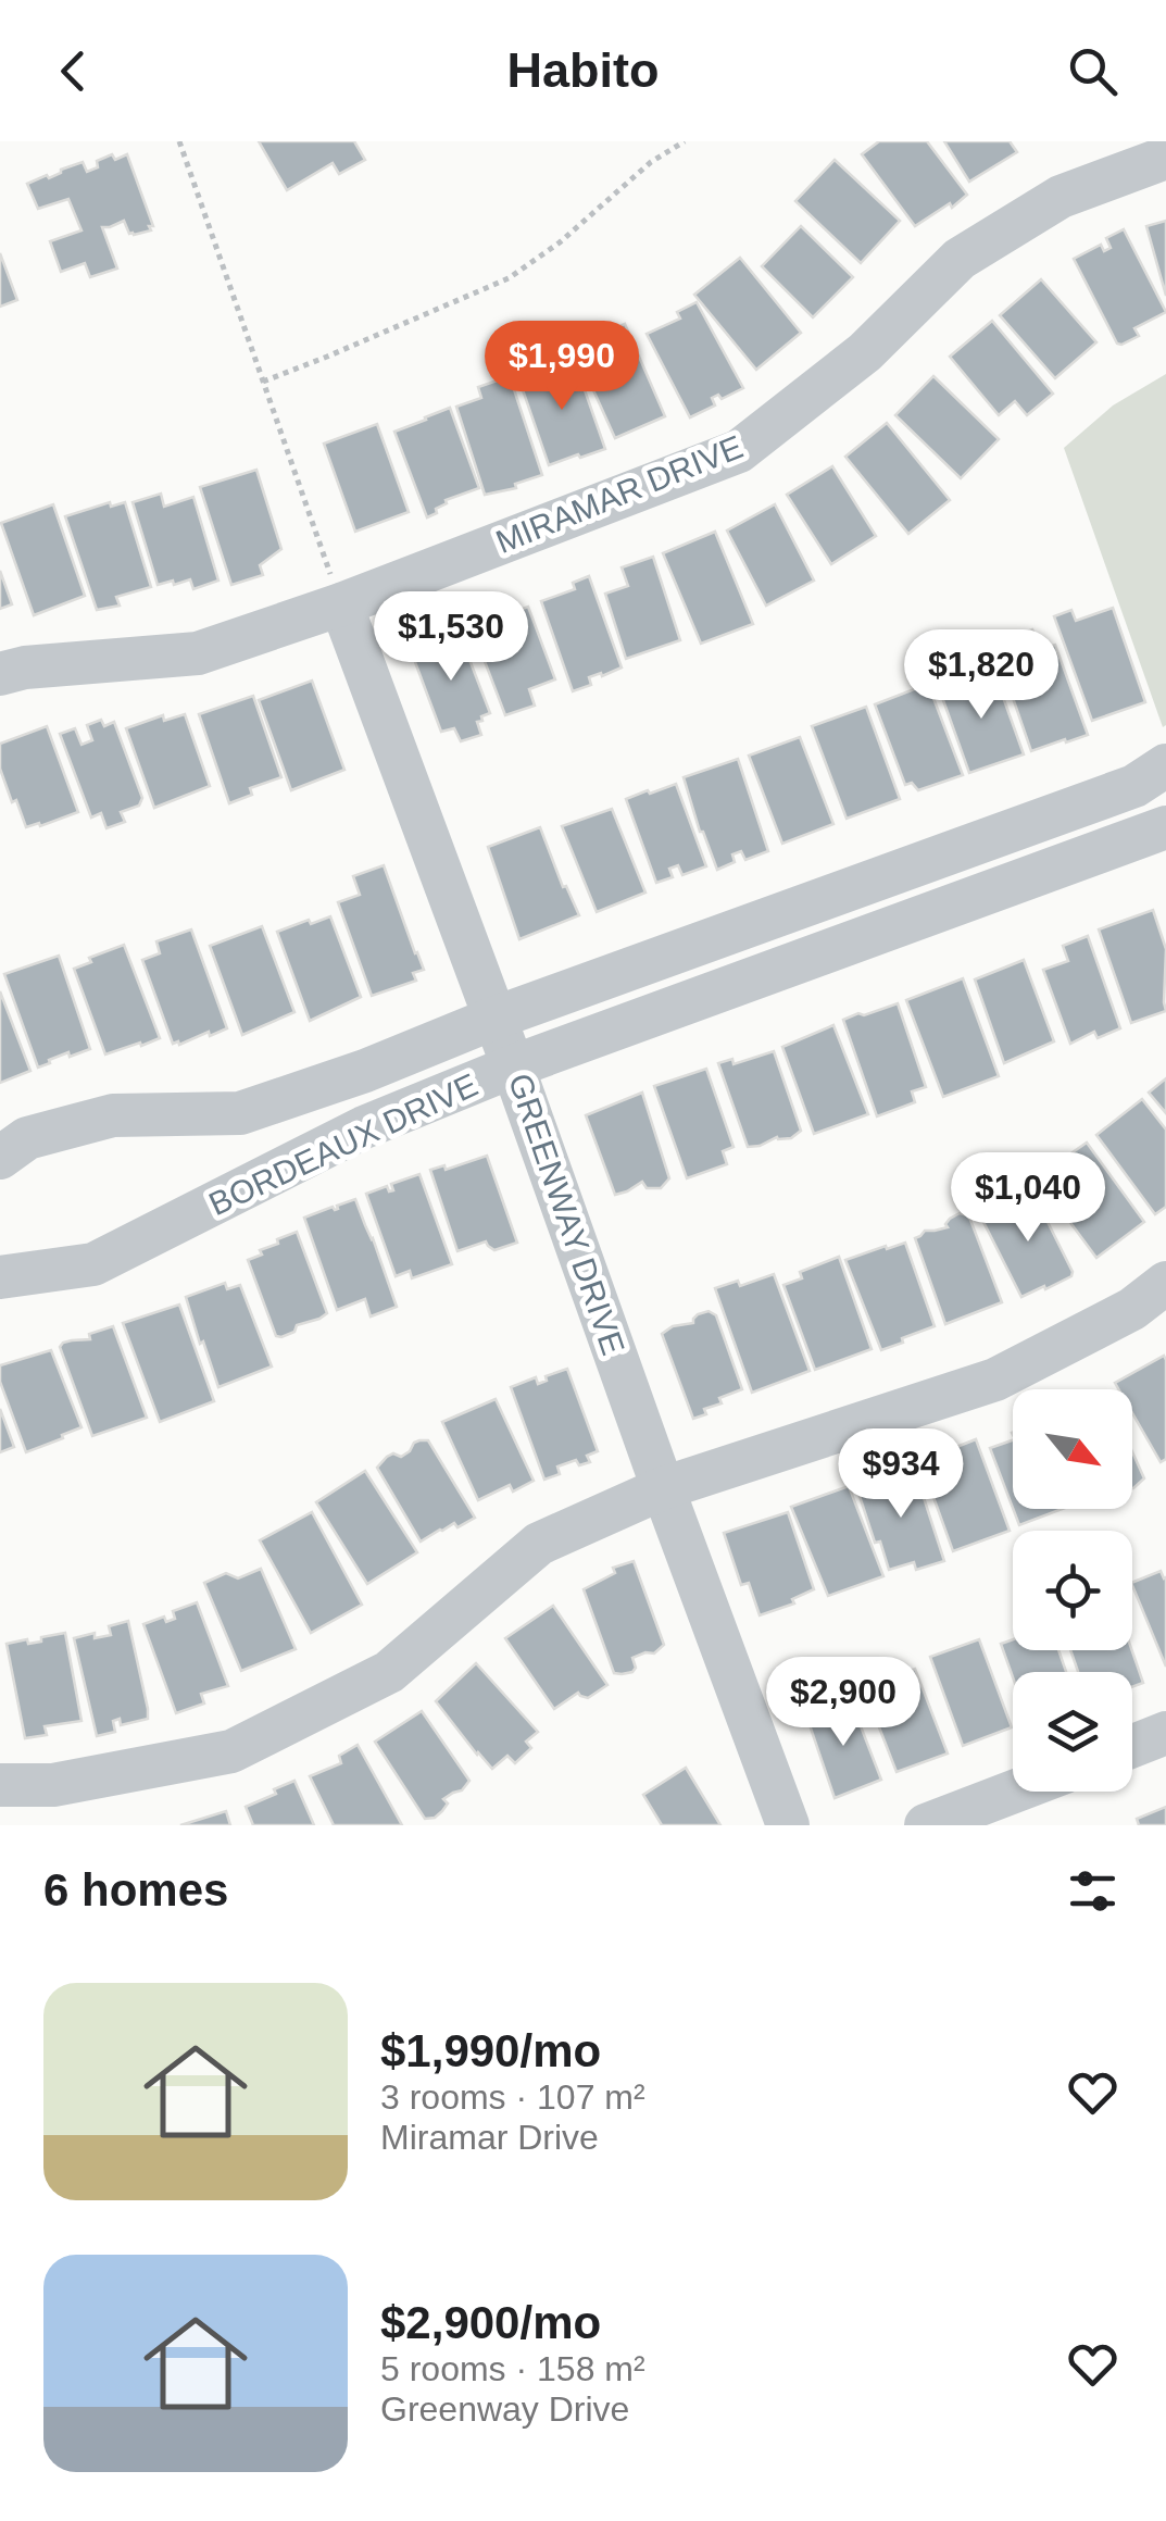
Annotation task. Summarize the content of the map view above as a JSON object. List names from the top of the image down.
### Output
{
  "streets": {
    "street": ["MIRAMAR DRIVE", "BORDEAUX DRIVE", "GREENWAY DRIVE"]
  },
  "crossings": [
    ["MIRAMAR DRIVE", "GREENWAY DRIVE"],
    ["BORDEAUX DRIVE", "GREENWAY DRIVE"]
  ],
  "north": "bottom right",
  "page": {
    "header": "Habito",
    "price": [
      "$1,990",
      "$1,530",
      "$1,820",
      "$1,040",
      "$934",
      "$2,900"
    ],
    "heading": "6 homes",
    "list": [
      {
        "name": "$1,990/mo",
        "note": "3 rooms · 107 m² · Miramar Drive"
      },
      {
        "name": "$2,900/mo",
        "note": "5 rooms · 158 m² · Greenway Drive"
      }
    ]
  }
}
